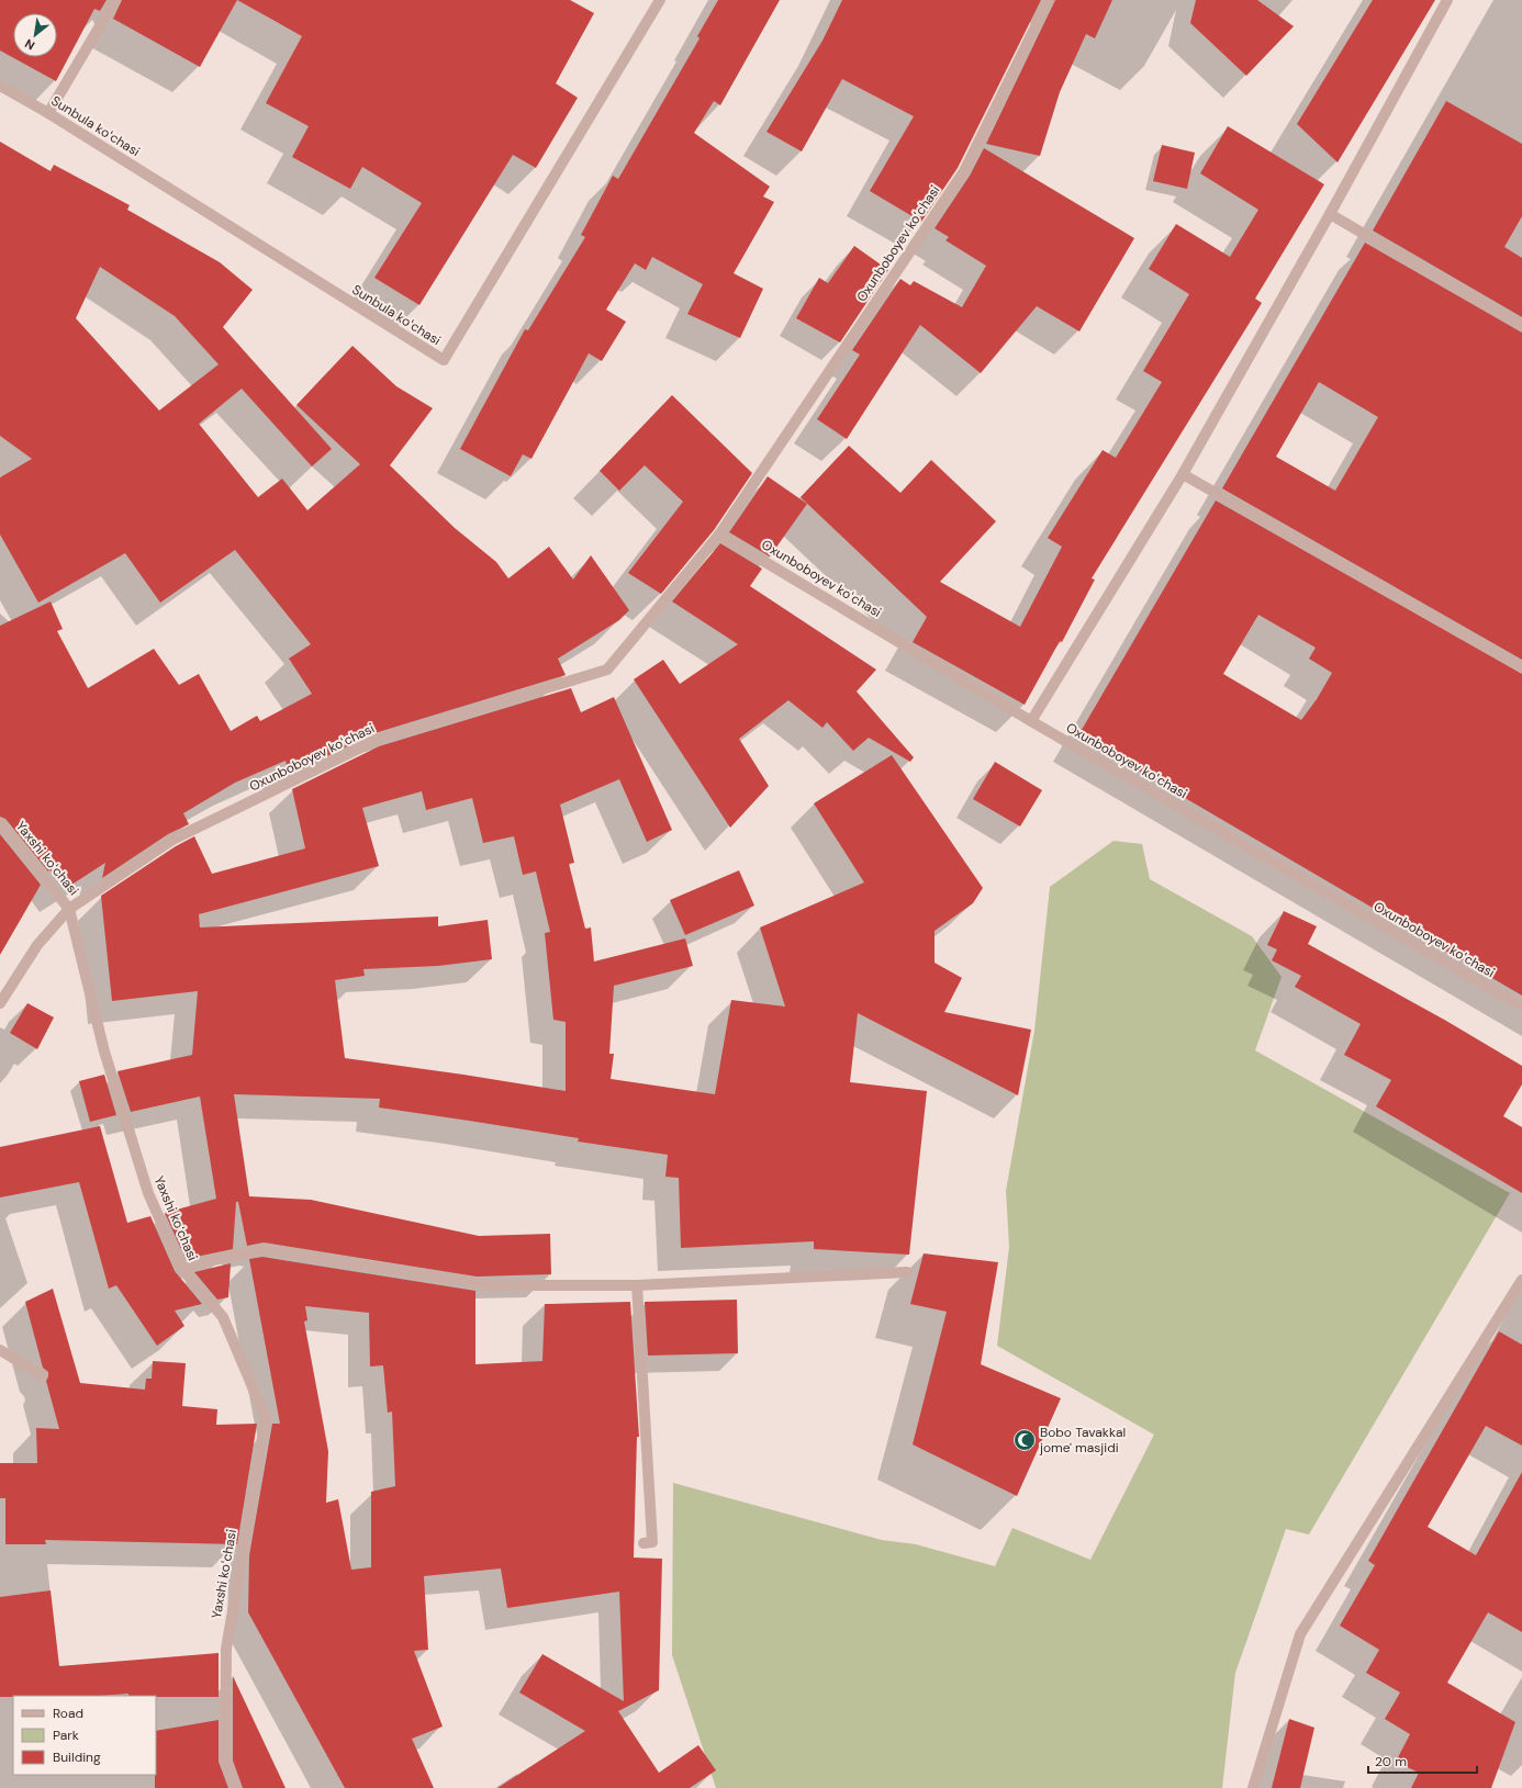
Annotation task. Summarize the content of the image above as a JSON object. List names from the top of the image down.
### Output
{
  "streets": {
    "street": ["Sunbula koʻchasi", "Oxunboboyev koʻchasi", "Yaxshi koʻchasi"]
  },
  "crossings": [
    ["Oxunboboyev koʻchasi", "Yaxshi koʻchasi"]
  ],
  "places": {
    "mosque": ["Bobo Tavakkal jome' masjidi"]
  },
  "legend": ["Road", "Park", "Building"],
  "scale_bar": "20 m",
  "north": "bottom left"
}
